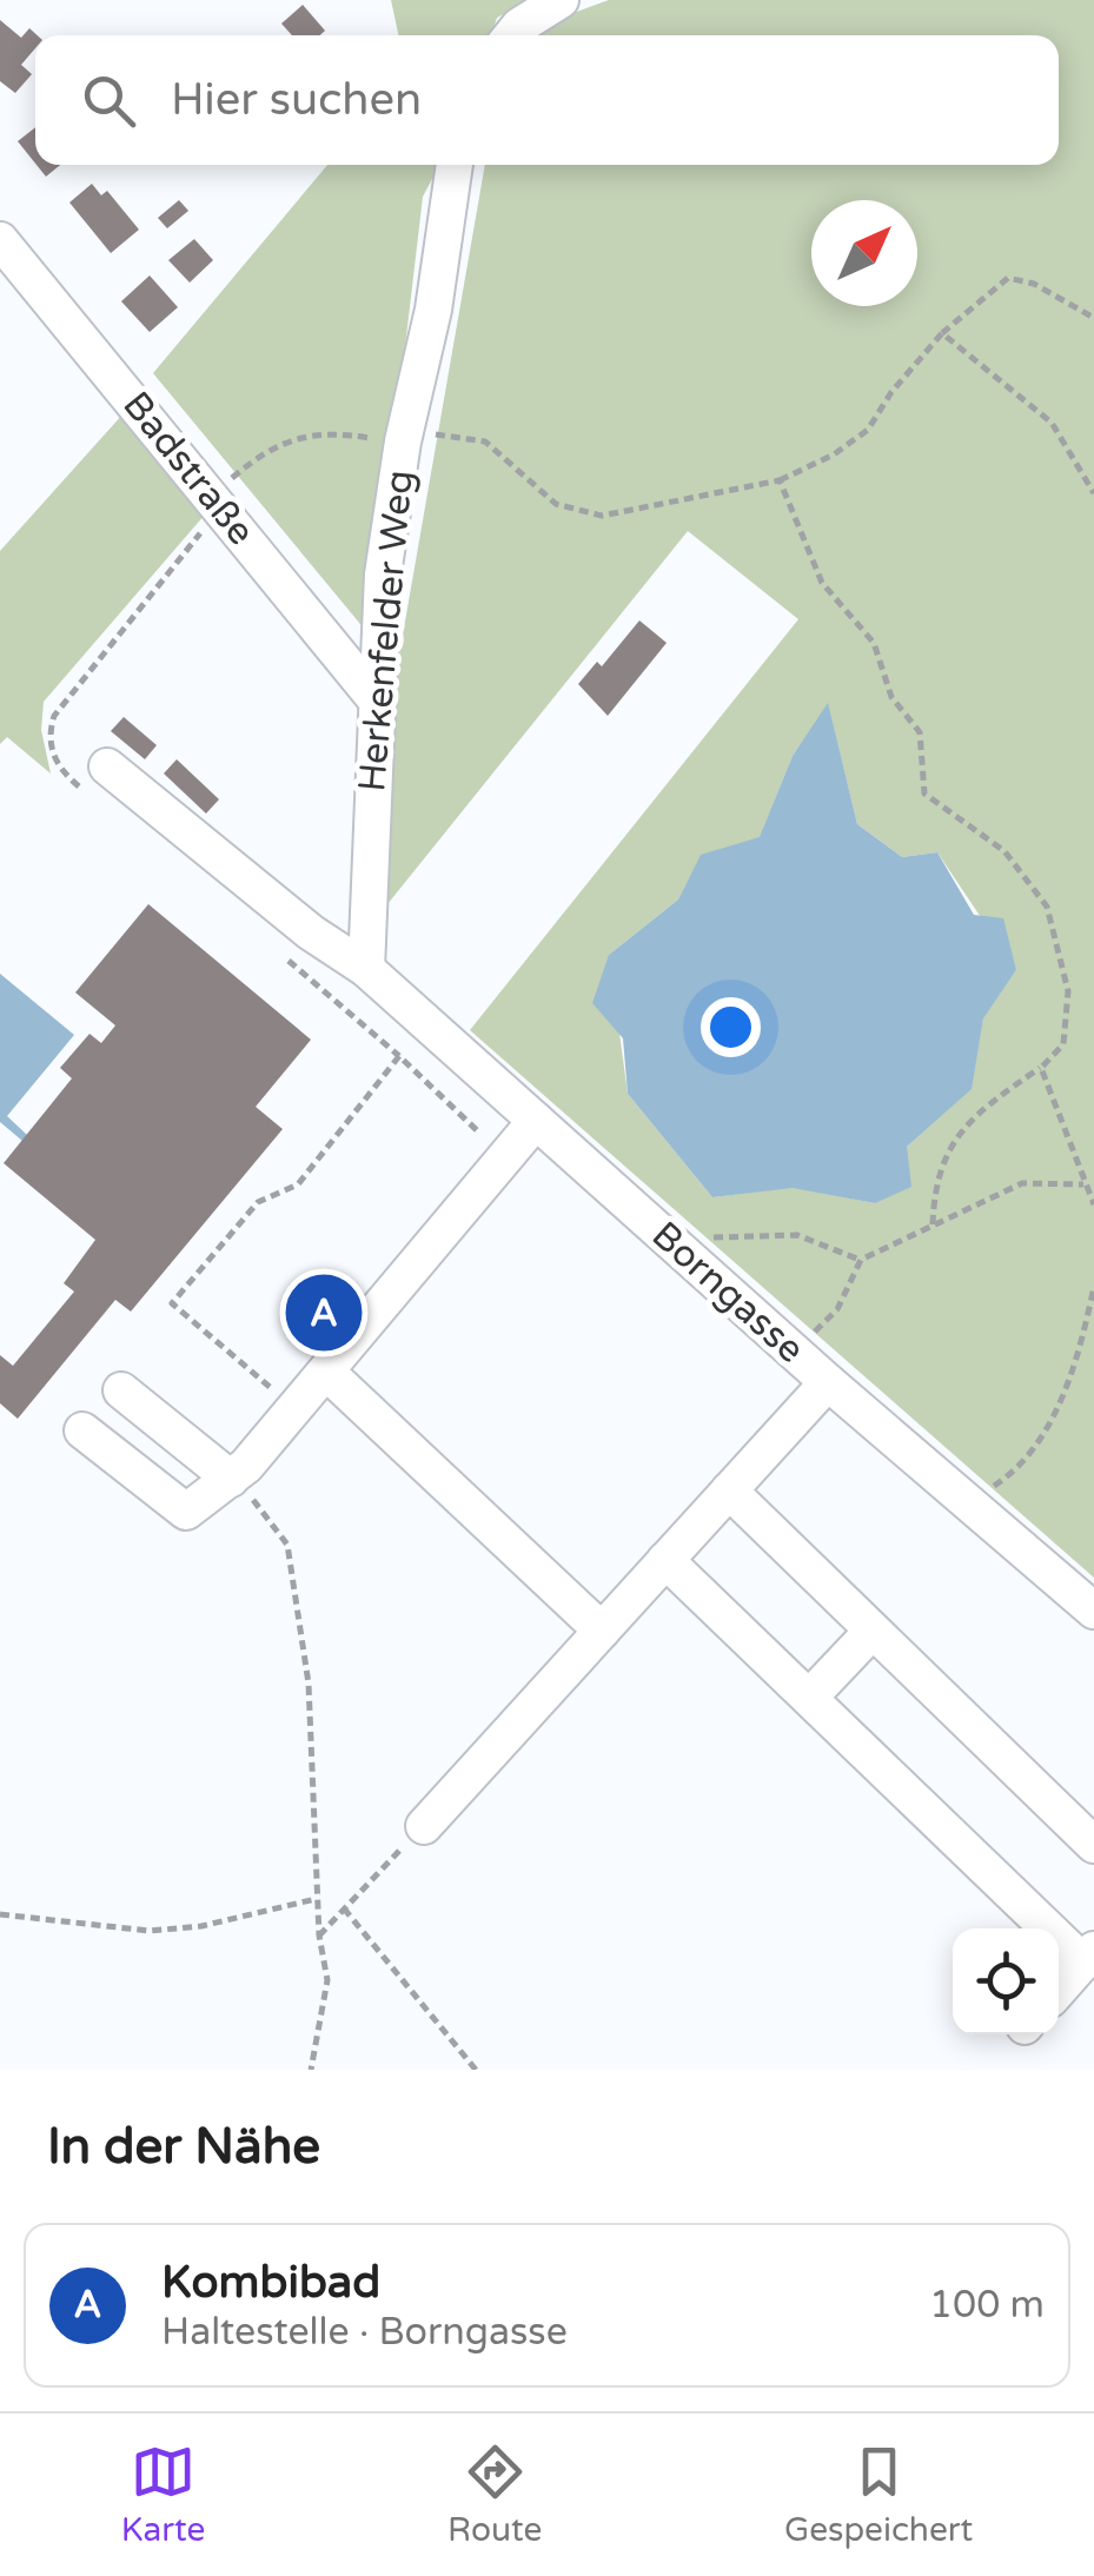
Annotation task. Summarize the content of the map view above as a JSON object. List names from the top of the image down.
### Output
{
  "streets": {
    "street": ["Badstraße", "Herkenfelder Weg", "Borngasse"]
  },
  "crossings": [
    ["Badstraße", "Herkenfelder Weg"],
    ["Herkenfelder Weg", "Borngasse"]
  ],
  "north": "top right",
  "page": {
    "search": "Hier suchen",
    "pins": "A",
    "heading": "In der Nähe",
    "list": [
      {
        "mark": "A",
        "name": "Kombibad",
        "note": "Haltestelle · Borngasse",
        "value": "100 m"
      }
    ],
    "nav": ["Karte", "Route", "Gespeichert"]
  }
}
